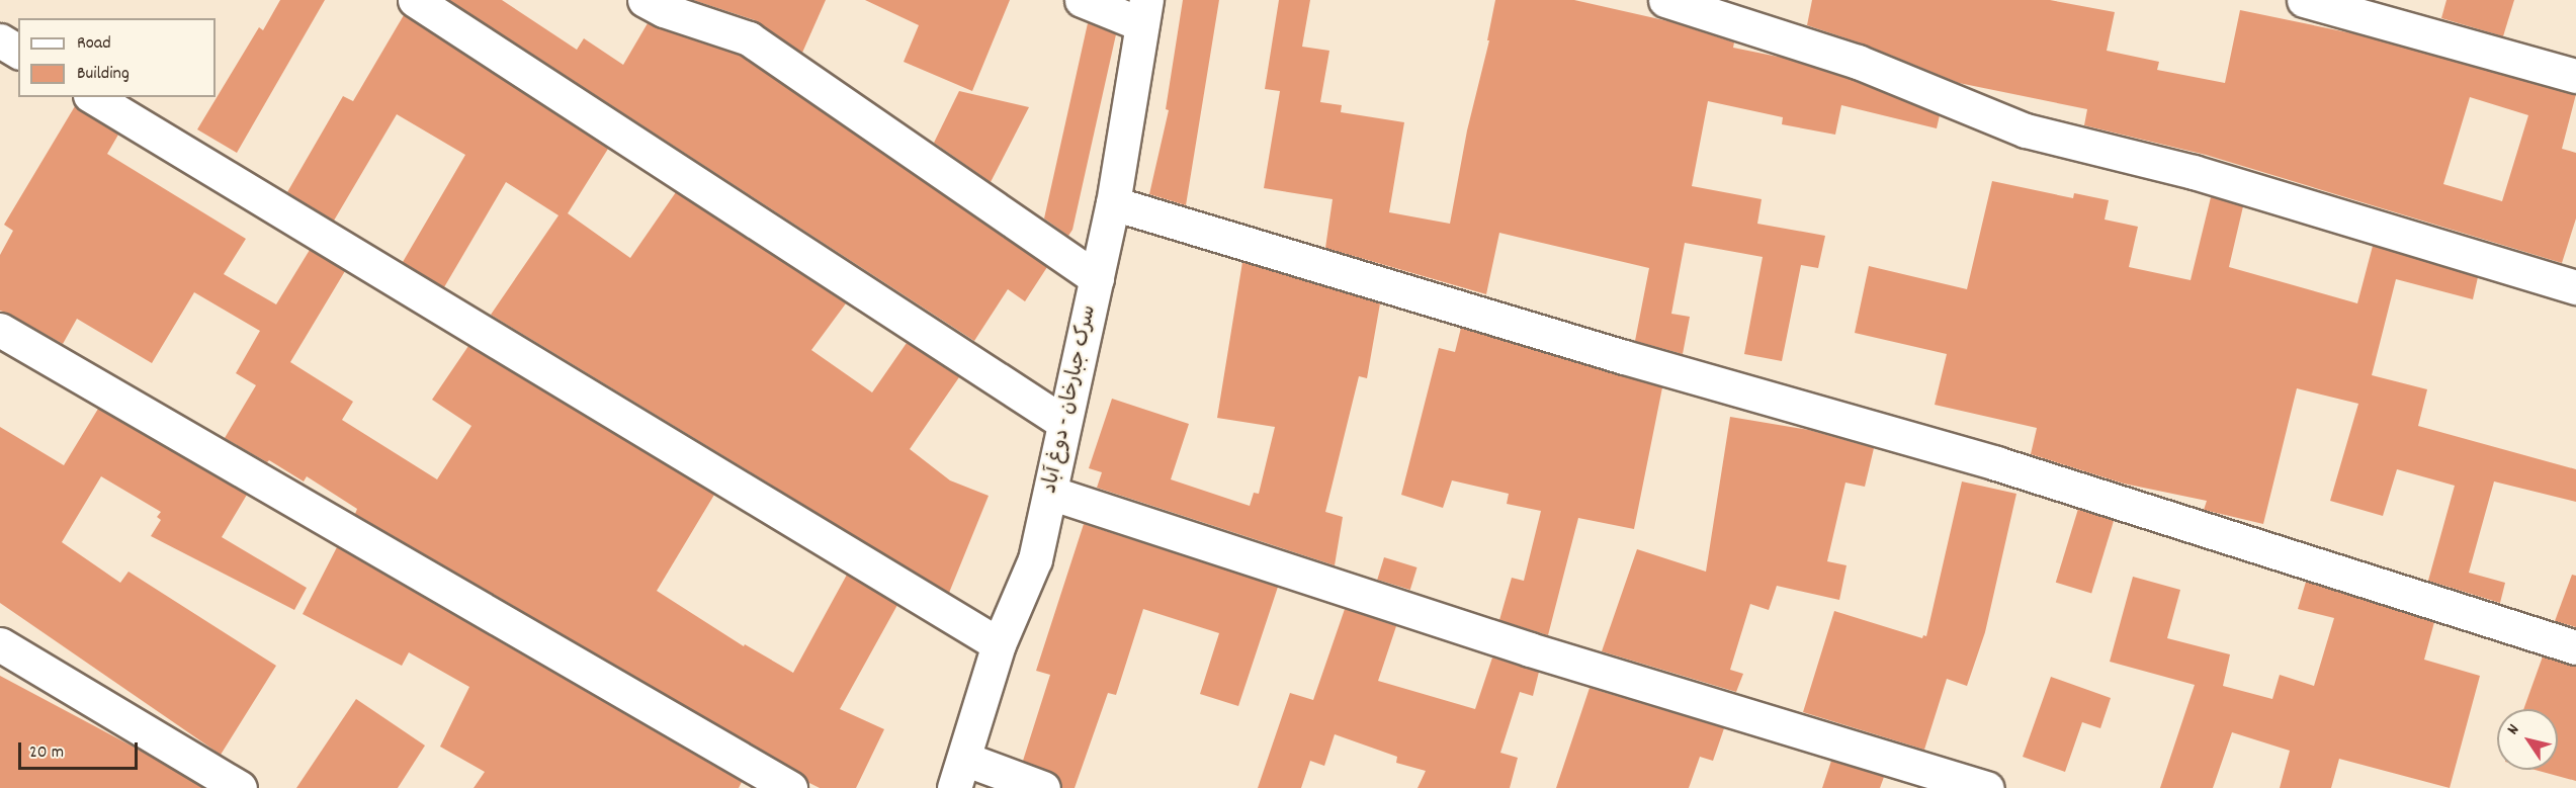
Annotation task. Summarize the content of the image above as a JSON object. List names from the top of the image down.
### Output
{
  "streets": {
    "street": ["سرک جبارخان - دوغ آباد"]
  },
  "legend": ["Road", "Building"],
  "scale_bar": "20 m",
  "north": "top left"
}
